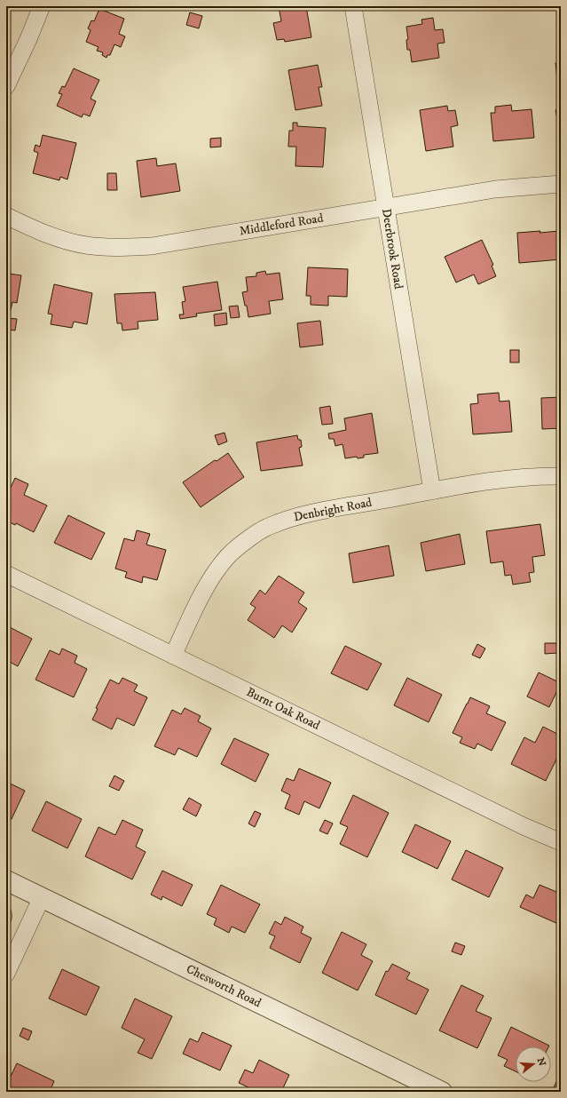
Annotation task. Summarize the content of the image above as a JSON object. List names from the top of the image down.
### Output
{
  "streets": {
    "street": [
      "Middleford Road",
      "Deerbrook Road",
      "Denbright Road",
      "Burnt Oak Road",
      "Chesworth Road"
    ]
  },
  "crossings": [
    ["Middleford Road", "Deerbrook Road"],
    ["Deerbrook Road", "Denbright Road"],
    ["Denbright Road", "Burnt Oak Road"]
  ],
  "north": "right"
}
